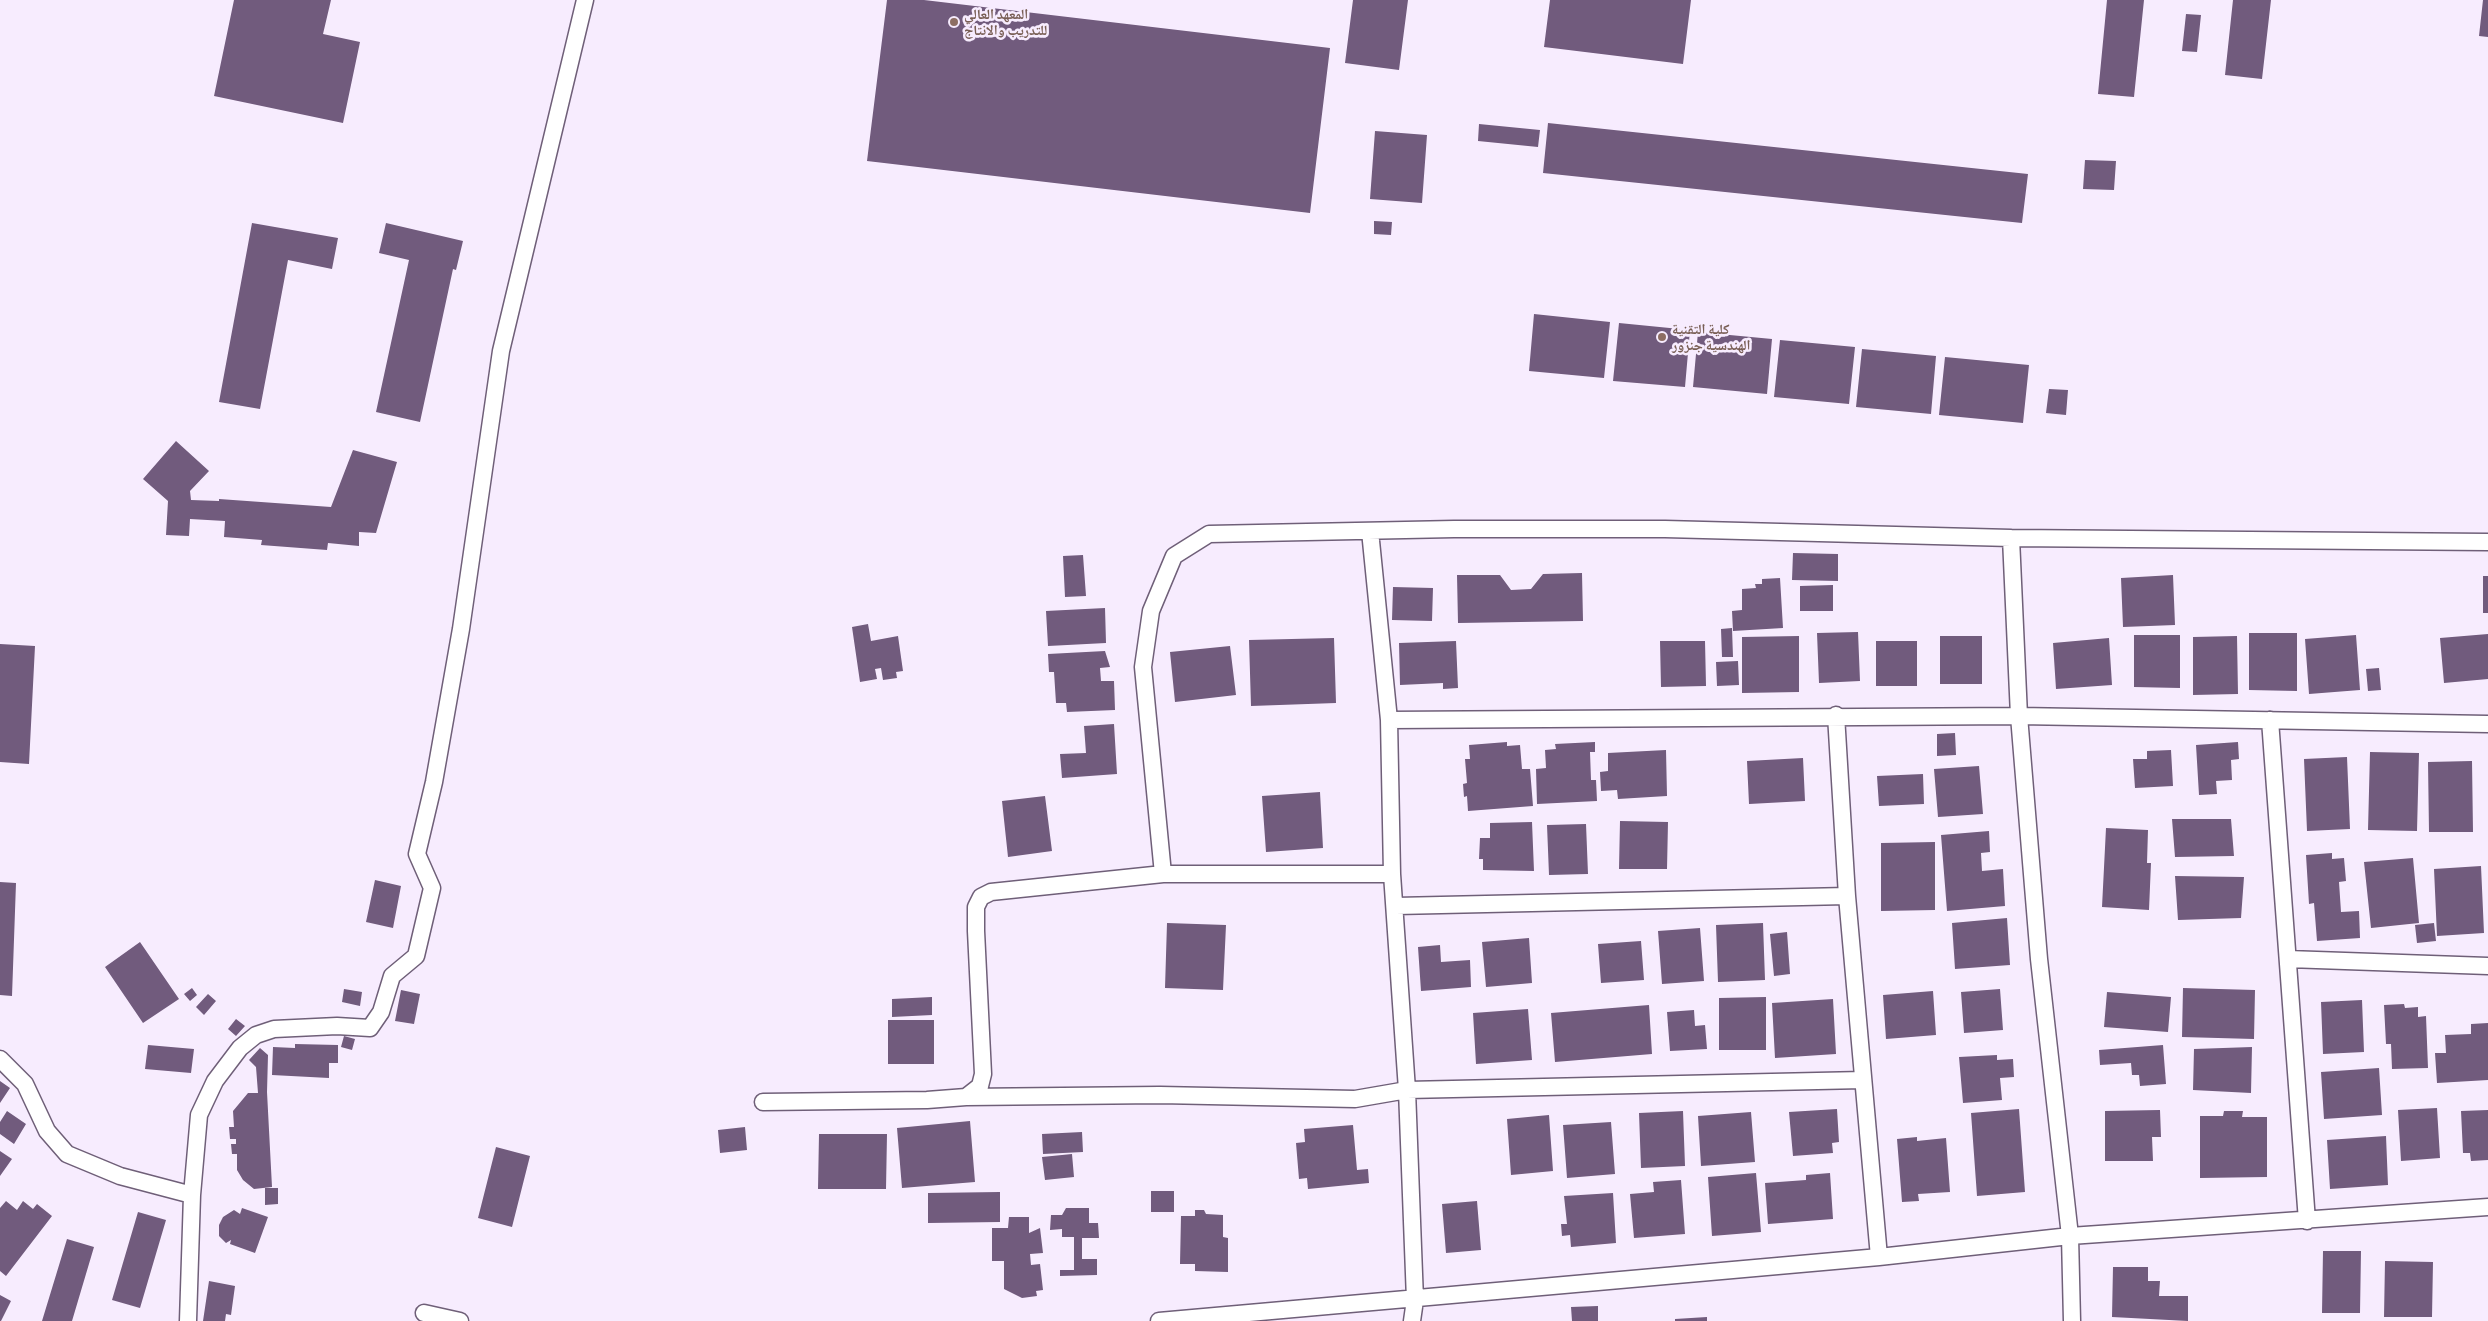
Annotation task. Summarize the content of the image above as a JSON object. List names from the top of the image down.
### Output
{
  "places": ["المعهد العالي للتدريب والانتاج", "كلية التقنية الهندسية جنزور"]
}
